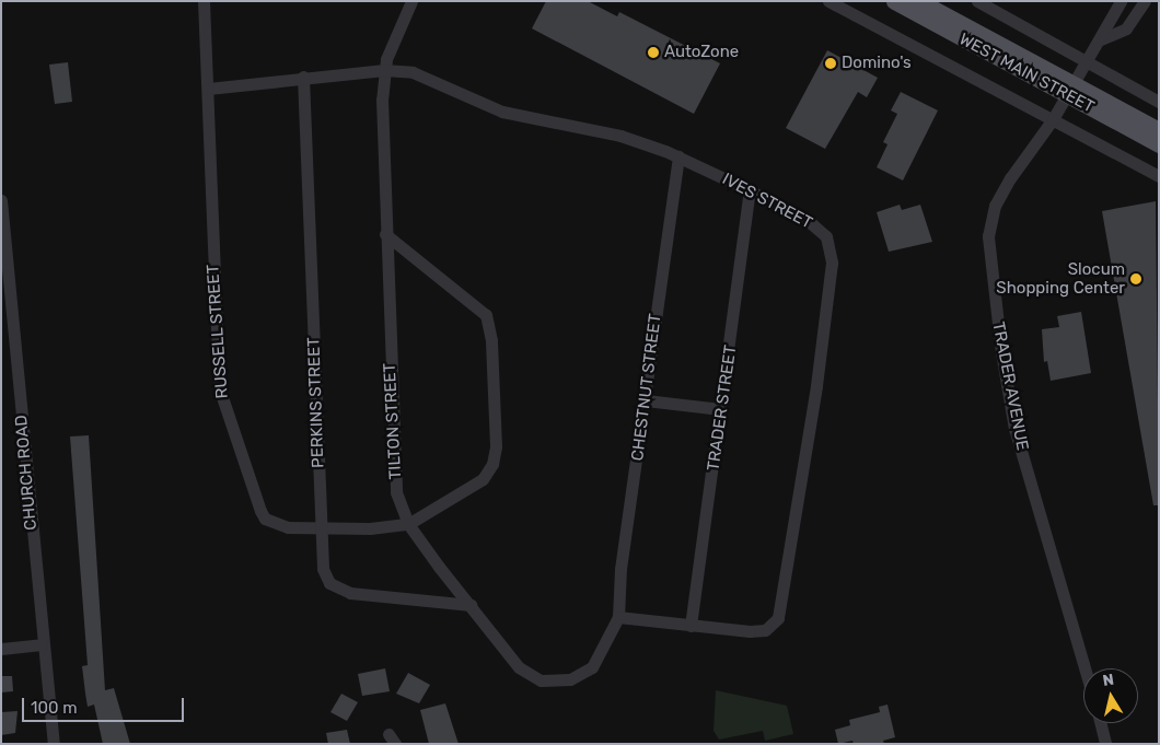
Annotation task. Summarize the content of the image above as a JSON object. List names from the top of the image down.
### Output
{
  "streets": {
    "main road": ["WEST MAIN STREET"],
    "street": [
      "IVES STREET",
      "RUSSELL STREET",
      "TRADER AVENUE",
      "CHESTNUT STREET",
      "PERKINS STREET",
      "TRADER STREET",
      "TILTON STREET",
      "CHURCH ROAD"
    ]
  },
  "crossings": [
    ["WEST MAIN STREET", "TRADER AVENUE"],
    ["IVES STREET", "CHESTNUT STREET"],
    ["IVES STREET", "PERKINS STREET"],
    ["IVES STREET", "TRADER STREET"],
    ["IVES STREET", "TILTON STREET"],
    ["RUSSELL STREET", "PERKINS STREET"],
    ["RUSSELL STREET", "TILTON STREET"],
    ["CHESTNUT STREET", "TILTON STREET"],
    ["PERKINS STREET", "TILTON STREET"]
  ],
  "places": ["AutoZone", "Domino's", "Slocum Shopping Center"],
  "scale_bar": "100 m",
  "north": "top"
}
